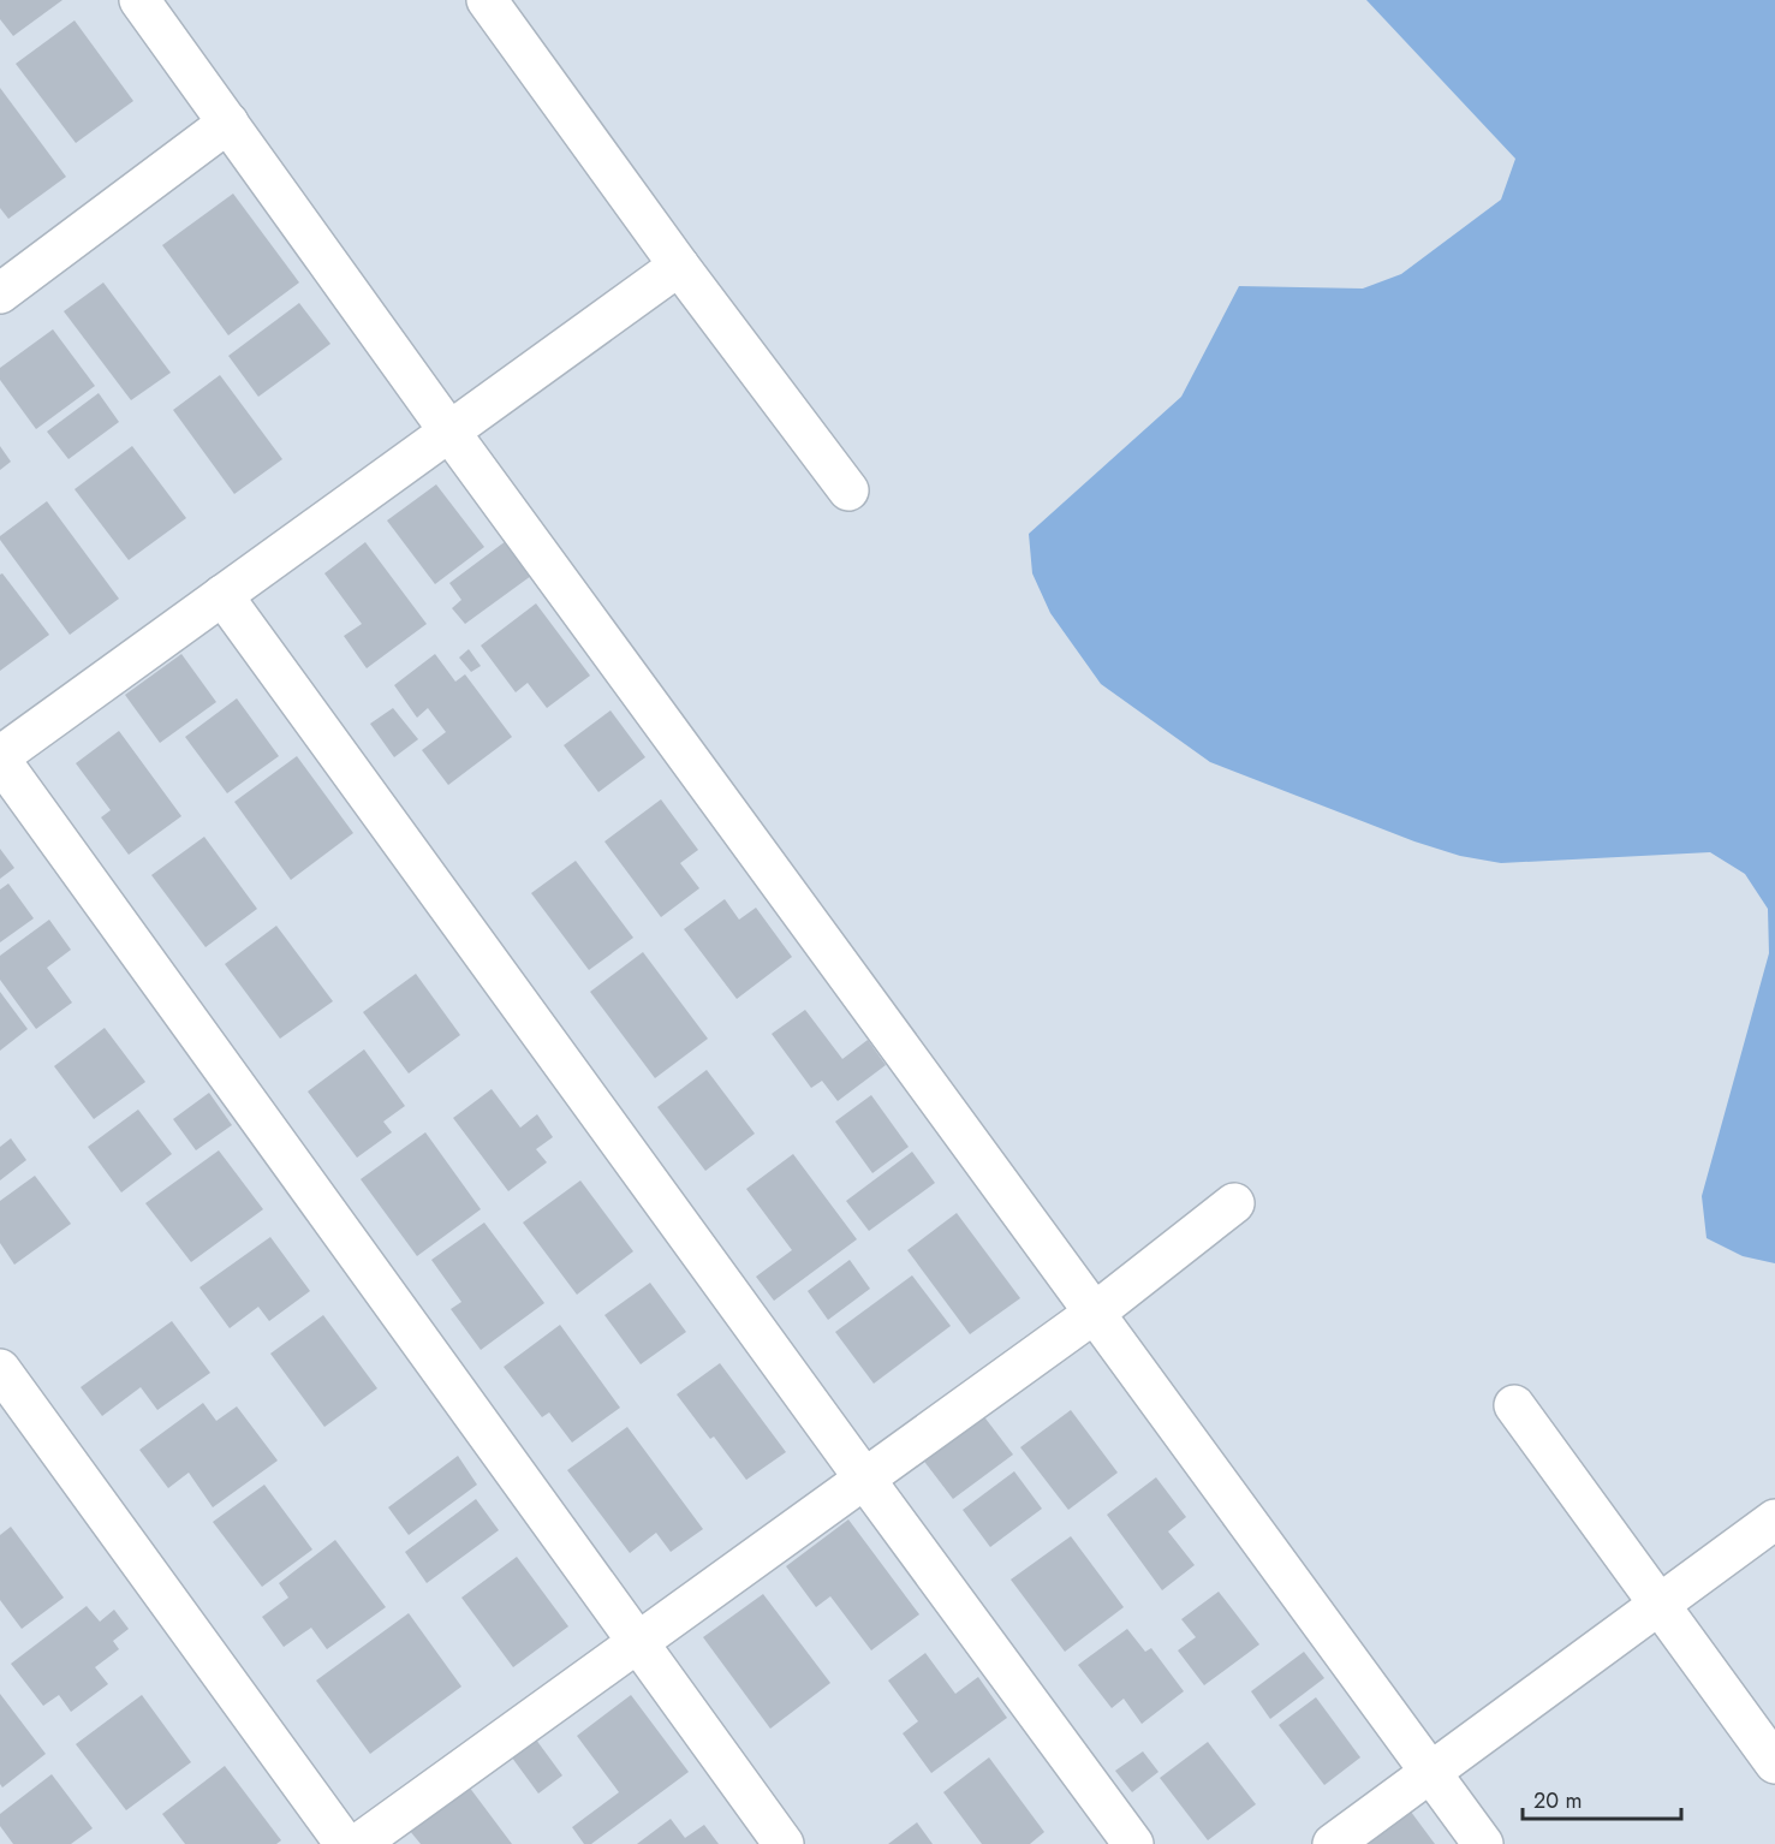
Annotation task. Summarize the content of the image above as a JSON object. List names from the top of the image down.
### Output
{
  "scale_bar": "20 m"
}
